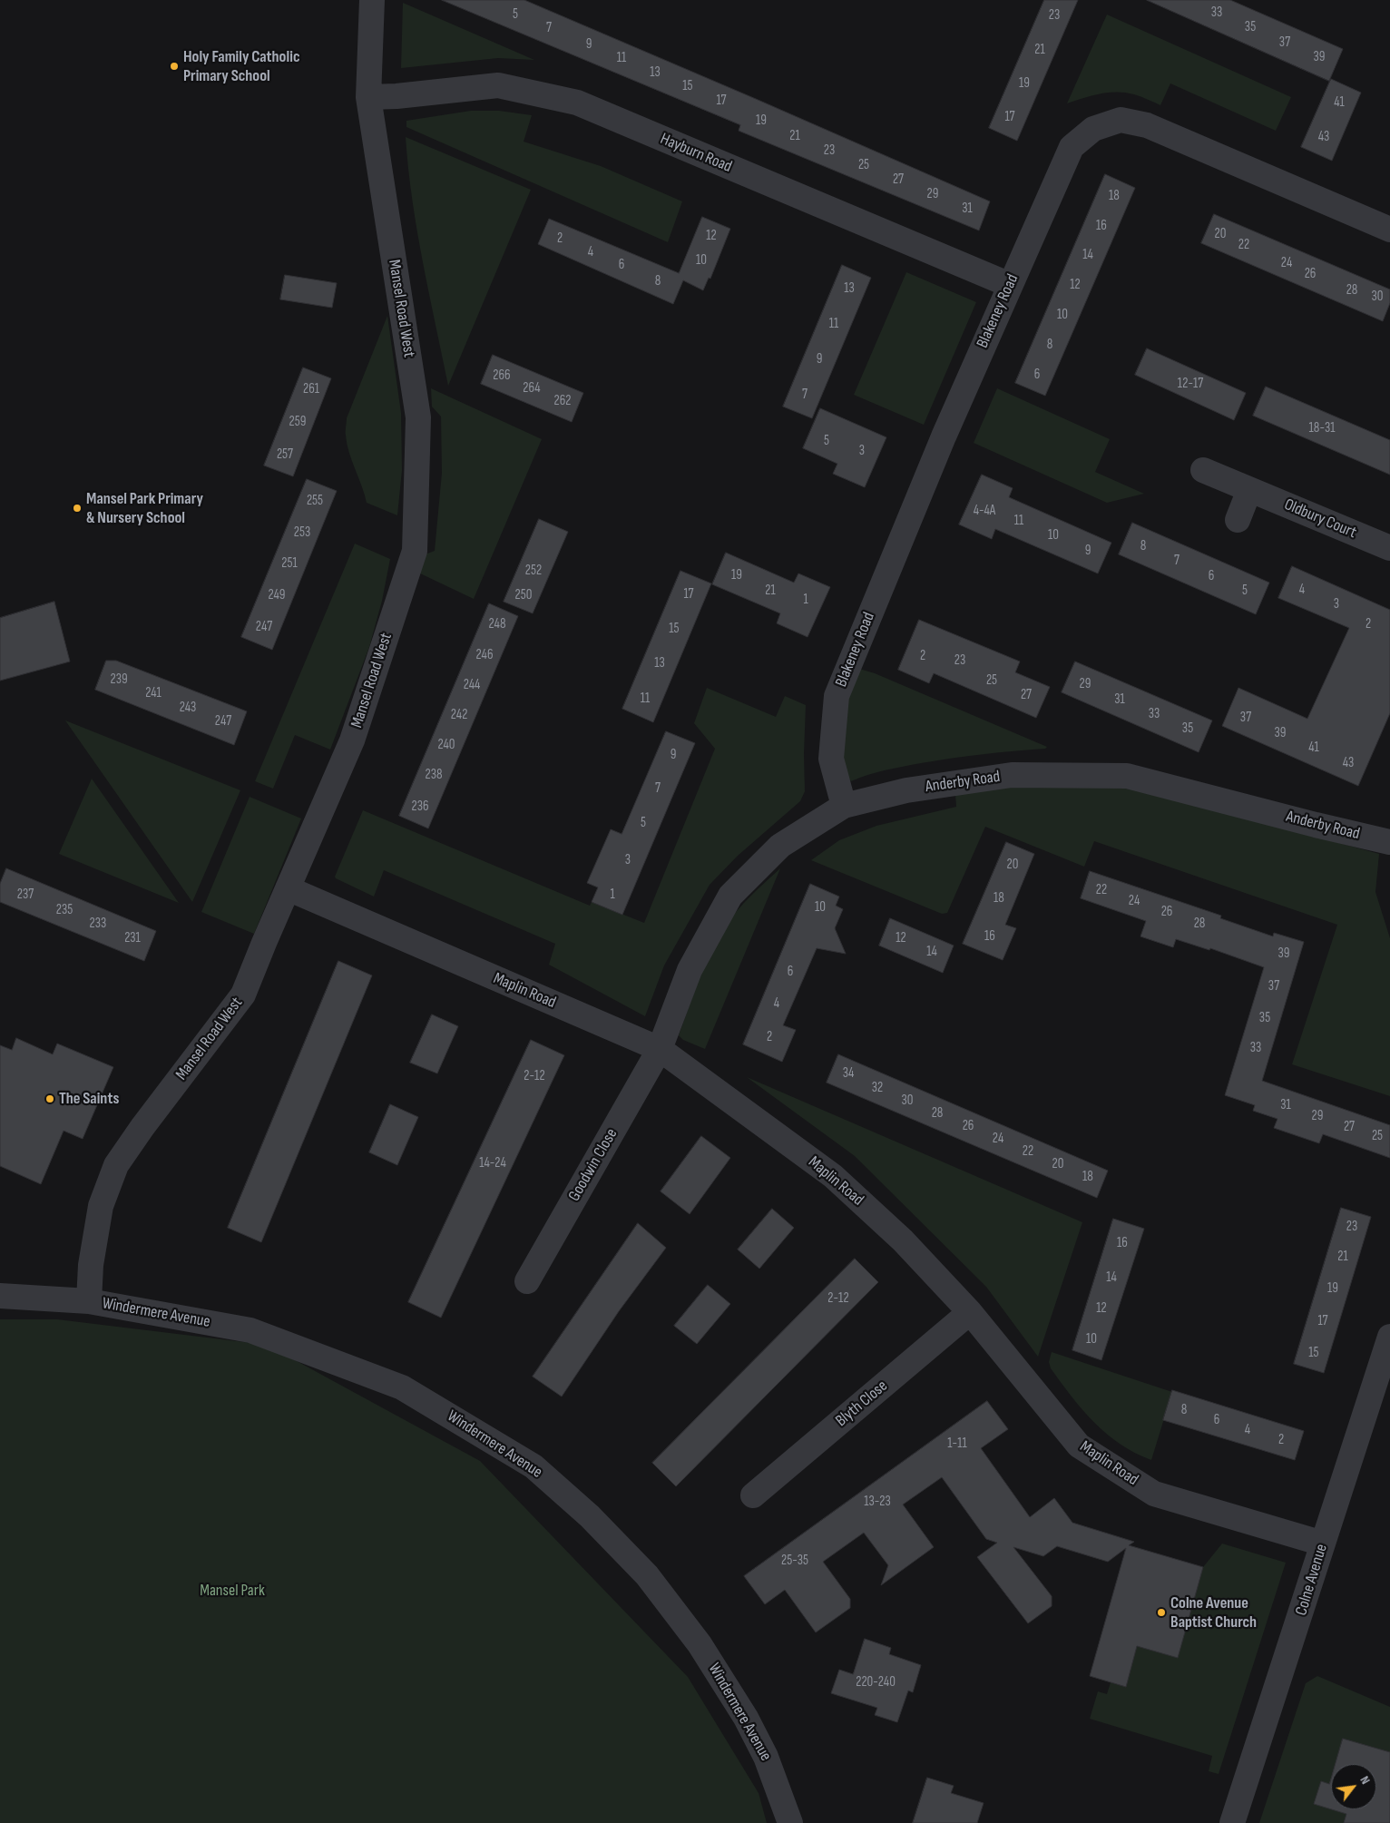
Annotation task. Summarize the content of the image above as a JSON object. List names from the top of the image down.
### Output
{
  "streets": {
    "street": [
      "Hayburn Road",
      "Mansel Road West",
      "Blakeney Road",
      "Oldbury Court",
      "Anderby Road",
      "Maplin Road",
      "Goodwin Close",
      "Windermere Avenue",
      "Blyth Close",
      "Colne Avenue"
    ]
  },
  "crossings": [
    ["Hayburn Road", "Mansel Road West"],
    ["Hayburn Road", "Blakeney Road"],
    ["Mansel Road West", "Maplin Road"],
    ["Mansel Road West", "Windermere Avenue"],
    ["Blakeney Road", "Anderby Road"],
    ["Anderby Road", "Maplin Road"],
    ["Anderby Road", "Goodwin Close"],
    ["Maplin Road", "Goodwin Close"],
    ["Maplin Road", "Blyth Close"],
    ["Maplin Road", "Colne Avenue"]
  ],
  "parks": ["Mansel Park"],
  "places": [
    "Holy Family Catholic Primary School",
    "Mansel Park Primary & Nursery School",
    "The Saints",
    "Colne Avenue Baptist Church"
  ],
  "house_numbers": [
    "33",
    "5",
    "23",
    "35",
    "7",
    "37",
    "9",
    "21",
    "39",
    "11",
    "13",
    "19",
    "15",
    "17",
    "41",
    "17",
    "19",
    "21",
    "43",
    "23",
    "25",
    "27",
    "29",
    "18",
    "31",
    "16",
    "20",
    "12",
    "2",
    "22",
    "4",
    "14",
    "10",
    "24",
    "6",
    "26",
    "8",
    "12",
    "13",
    "28",
    "30",
    "10",
    "11",
    "8",
    "9",
    "6",
    "266",
    "12-17",
    "264",
    "261",
    "7",
    "262",
    "259",
    "18-31",
    "5",
    "3",
    "257",
    "255",
    "4-4A",
    "11",
    "253",
    "10",
    "8",
    "9",
    "7",
    "251",
    "252",
    "19",
    "6",
    "4",
    "21",
    "5",
    "17",
    "249",
    "250",
    "1",
    "3",
    "248",
    "2",
    "247",
    "15",
    "246",
    "2",
    "23",
    "13",
    "239",
    "25",
    "29",
    "244",
    "241",
    "27",
    "11",
    "31",
    "243",
    "33",
    "242",
    "37",
    "247",
    "35",
    "39",
    "240",
    "41",
    "9",
    "43",
    "238",
    "7",
    "236",
    "5",
    "3",
    "20",
    "22",
    "237",
    "1",
    "18",
    "24",
    "10",
    "235",
    "26",
    "233",
    "28",
    "16",
    "231",
    "12",
    "14",
    "39",
    "6",
    "37",
    "4",
    "35",
    "2",
    "33",
    "34",
    "2-12",
    "32",
    "30",
    "31",
    "28",
    "29",
    "26",
    "27",
    "25",
    "24",
    "22",
    "14-24",
    "20",
    "18",
    "23",
    "16",
    "21",
    "14",
    "19",
    "2-12",
    "12",
    "17",
    "10",
    "15",
    "8",
    "6",
    "4",
    "2",
    "1-11",
    "13-23",
    "25-35",
    "220-240"
  ],
  "north": "top right"
}
